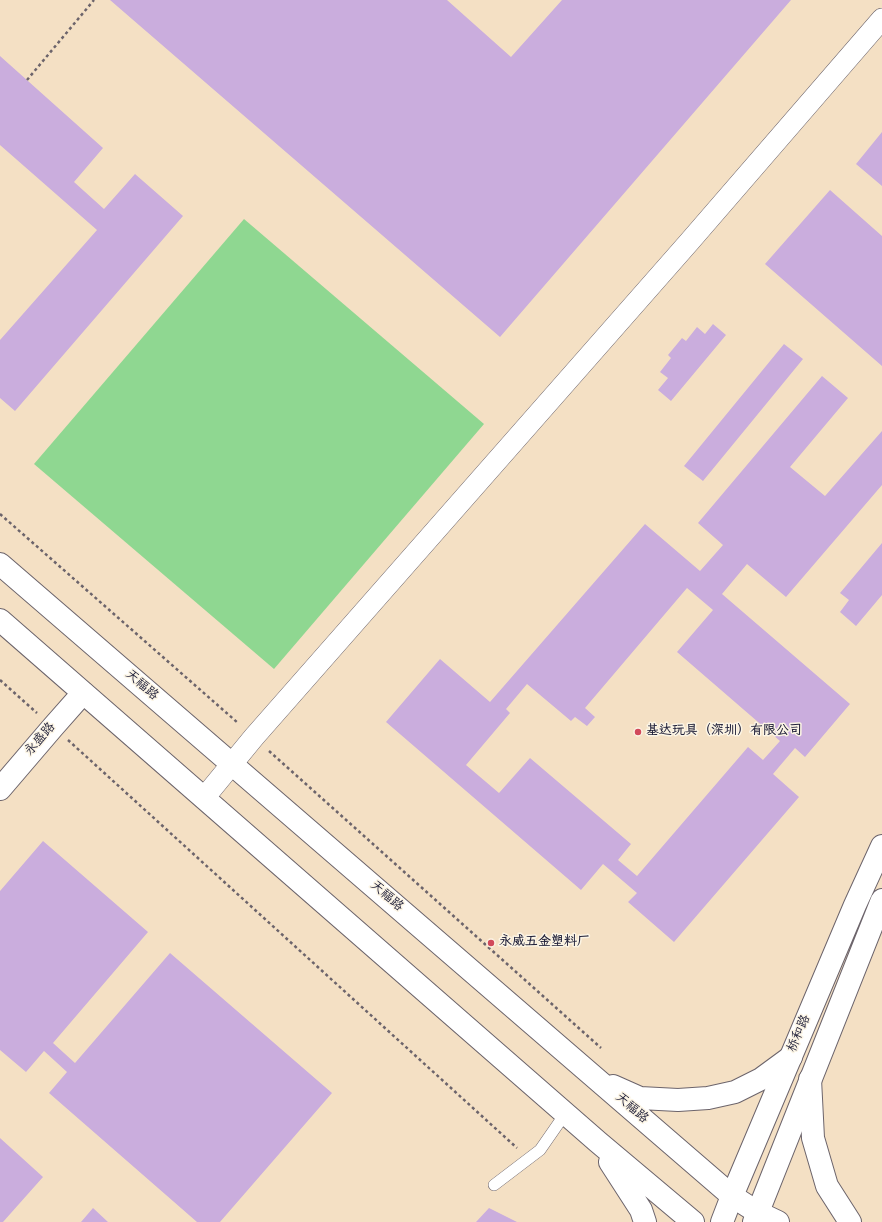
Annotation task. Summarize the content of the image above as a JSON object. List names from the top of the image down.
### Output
{
  "streets": {
    "main road": ["天福路", "永盛路", "桥和路"]
  },
  "crossings": [
    ["天福路", "桥和路"]
  ],
  "places": ["基达玩具（深圳）有限公司", "永威五金塑料厂"]
}
